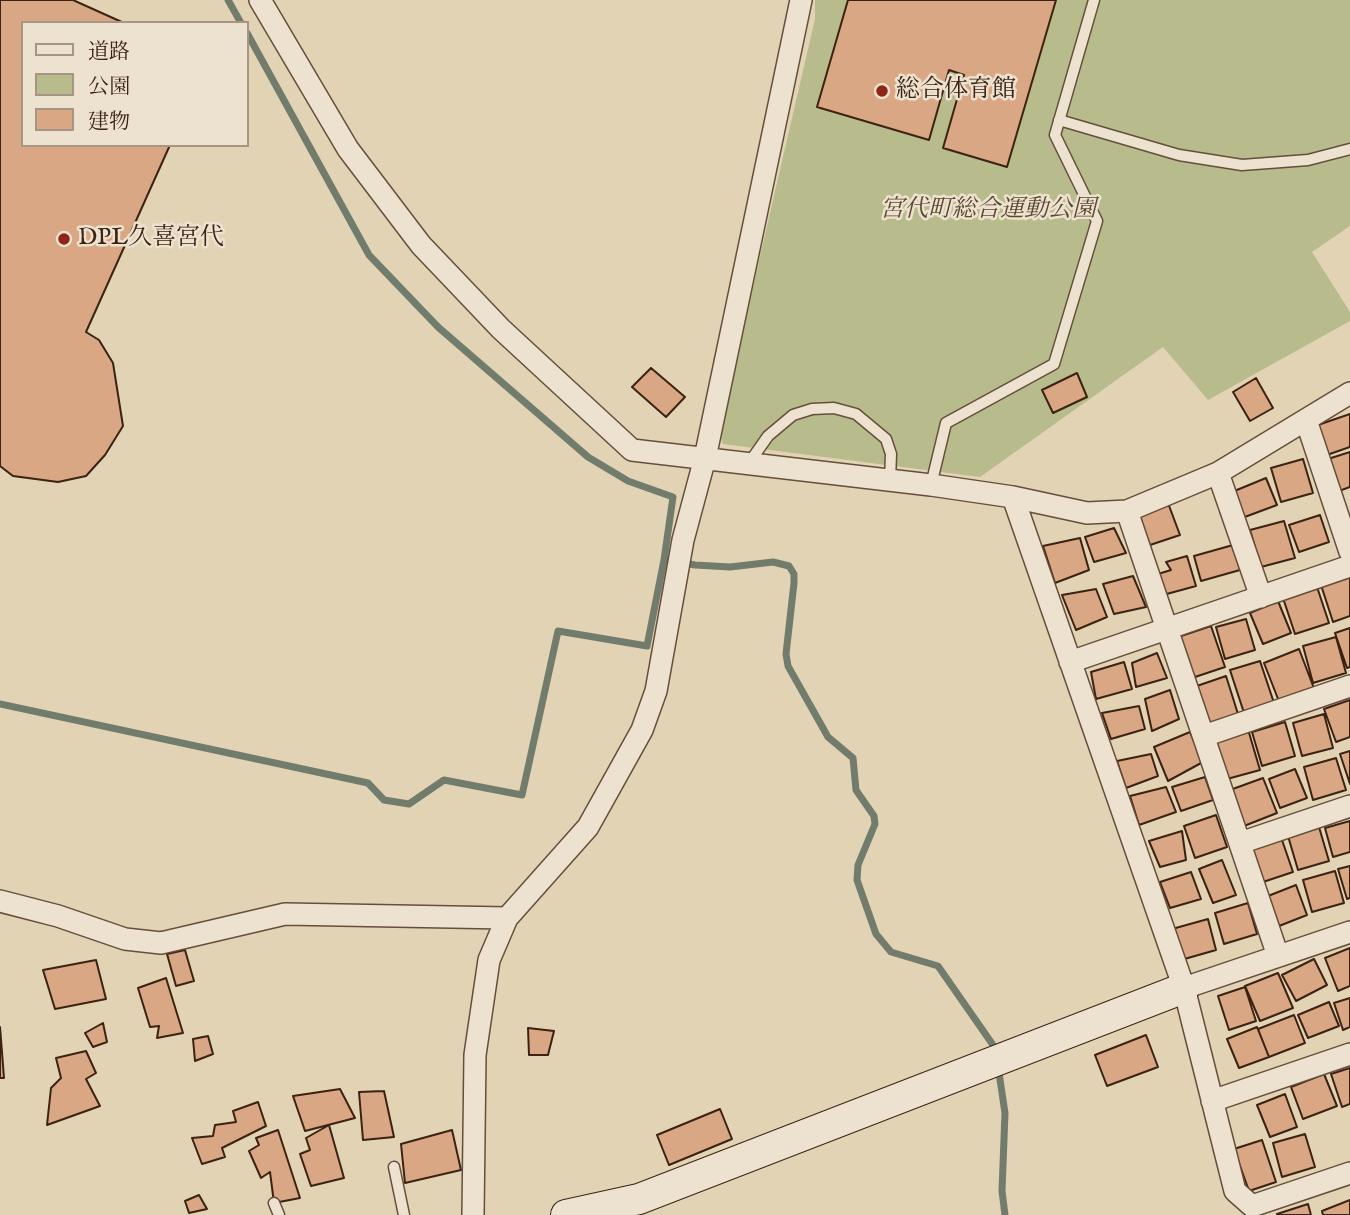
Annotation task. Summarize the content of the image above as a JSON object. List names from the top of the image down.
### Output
{
  "parks": ["宮代町総合運動公園"],
  "places": ["総合体育館", "DPL久喜宮代"],
  "legend": ["道路", "公園", "建物"]
}
